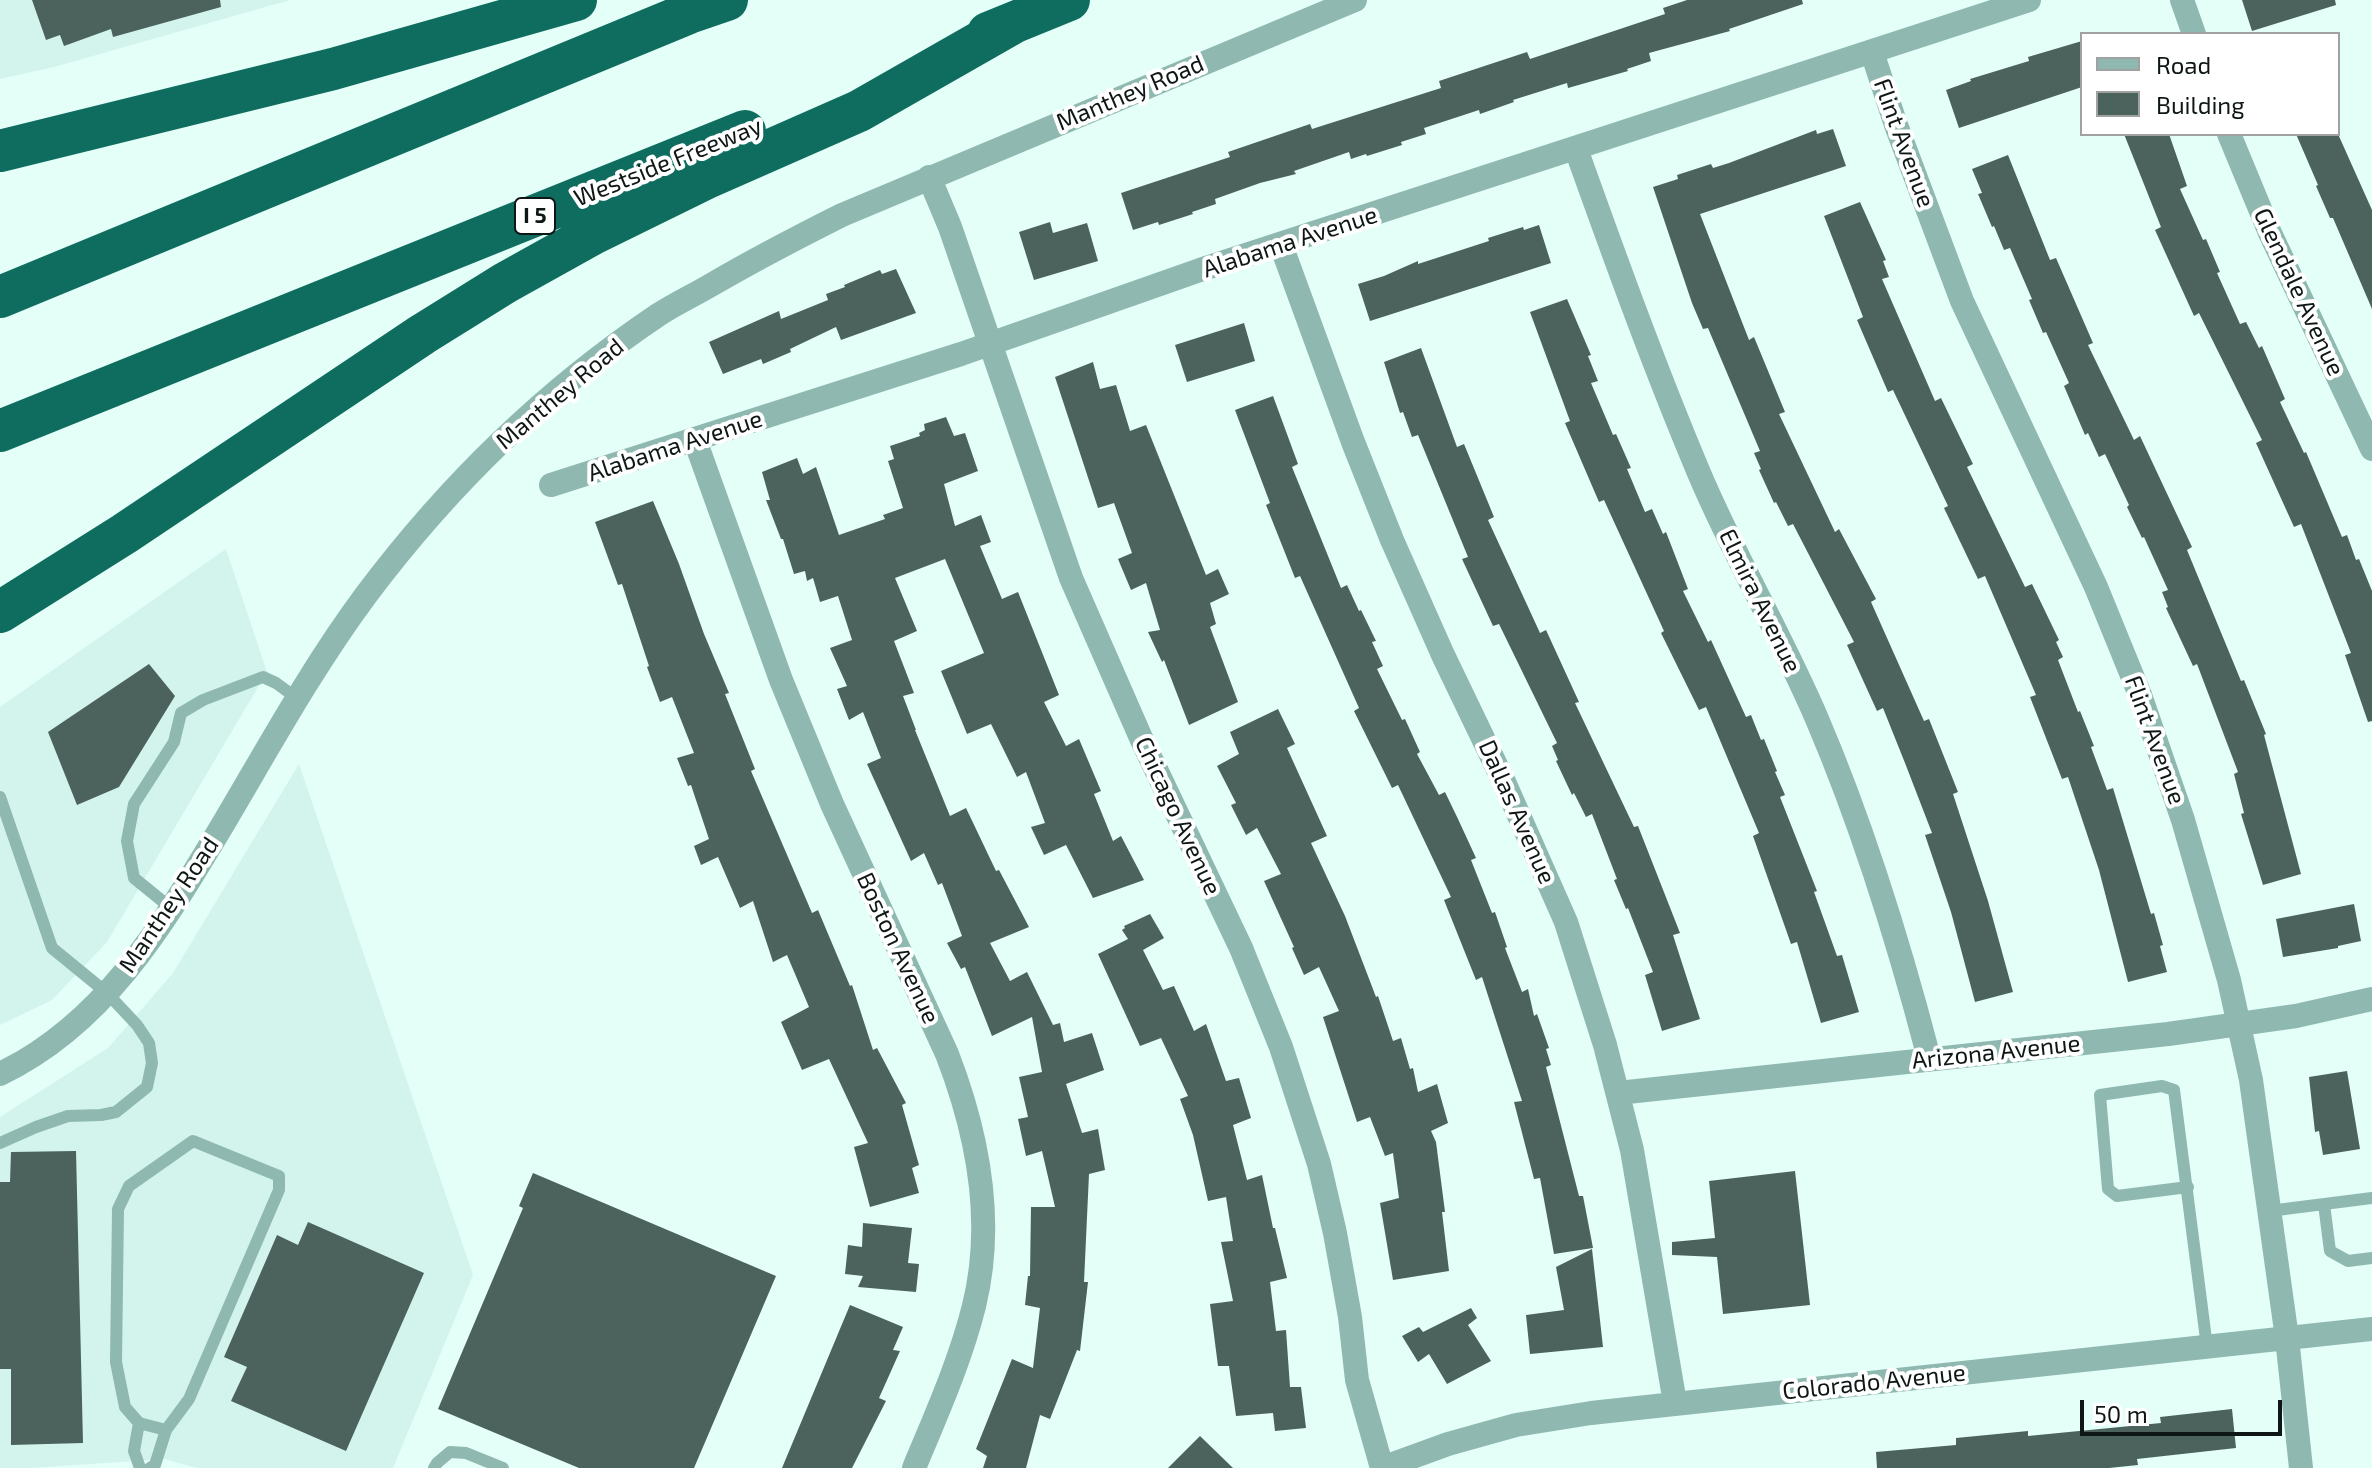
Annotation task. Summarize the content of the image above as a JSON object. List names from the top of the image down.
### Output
{
  "streets": {
    "highway": ["Westside Freeway", "I 5"],
    "street": [
      "Manthey Road",
      "Flint Avenue",
      "Alabama Avenue",
      "Glendale Avenue",
      "Elmira Avenue",
      "Dallas Avenue",
      "Chicago Avenue",
      "Boston Avenue",
      "Arizona Avenue",
      "Colorado Avenue"
    ]
  },
  "crossings": [
    ["Manthey Road", "Chicago Avenue"],
    ["Flint Avenue", "Alabama Avenue"],
    ["Flint Avenue", "Arizona Avenue"],
    ["Flint Avenue", "Colorado Avenue"],
    ["Alabama Avenue", "Elmira Avenue"],
    ["Alabama Avenue", "Dallas Avenue"],
    ["Alabama Avenue", "Chicago Avenue"],
    ["Alabama Avenue", "Boston Avenue"],
    ["Elmira Avenue", "Arizona Avenue"],
    ["Dallas Avenue", "Arizona Avenue"],
    ["Dallas Avenue", "Colorado Avenue"],
    ["Chicago Avenue", "Colorado Avenue"]
  ],
  "legend": ["Road", "Building"],
  "scale_bar": "50 m"
}
